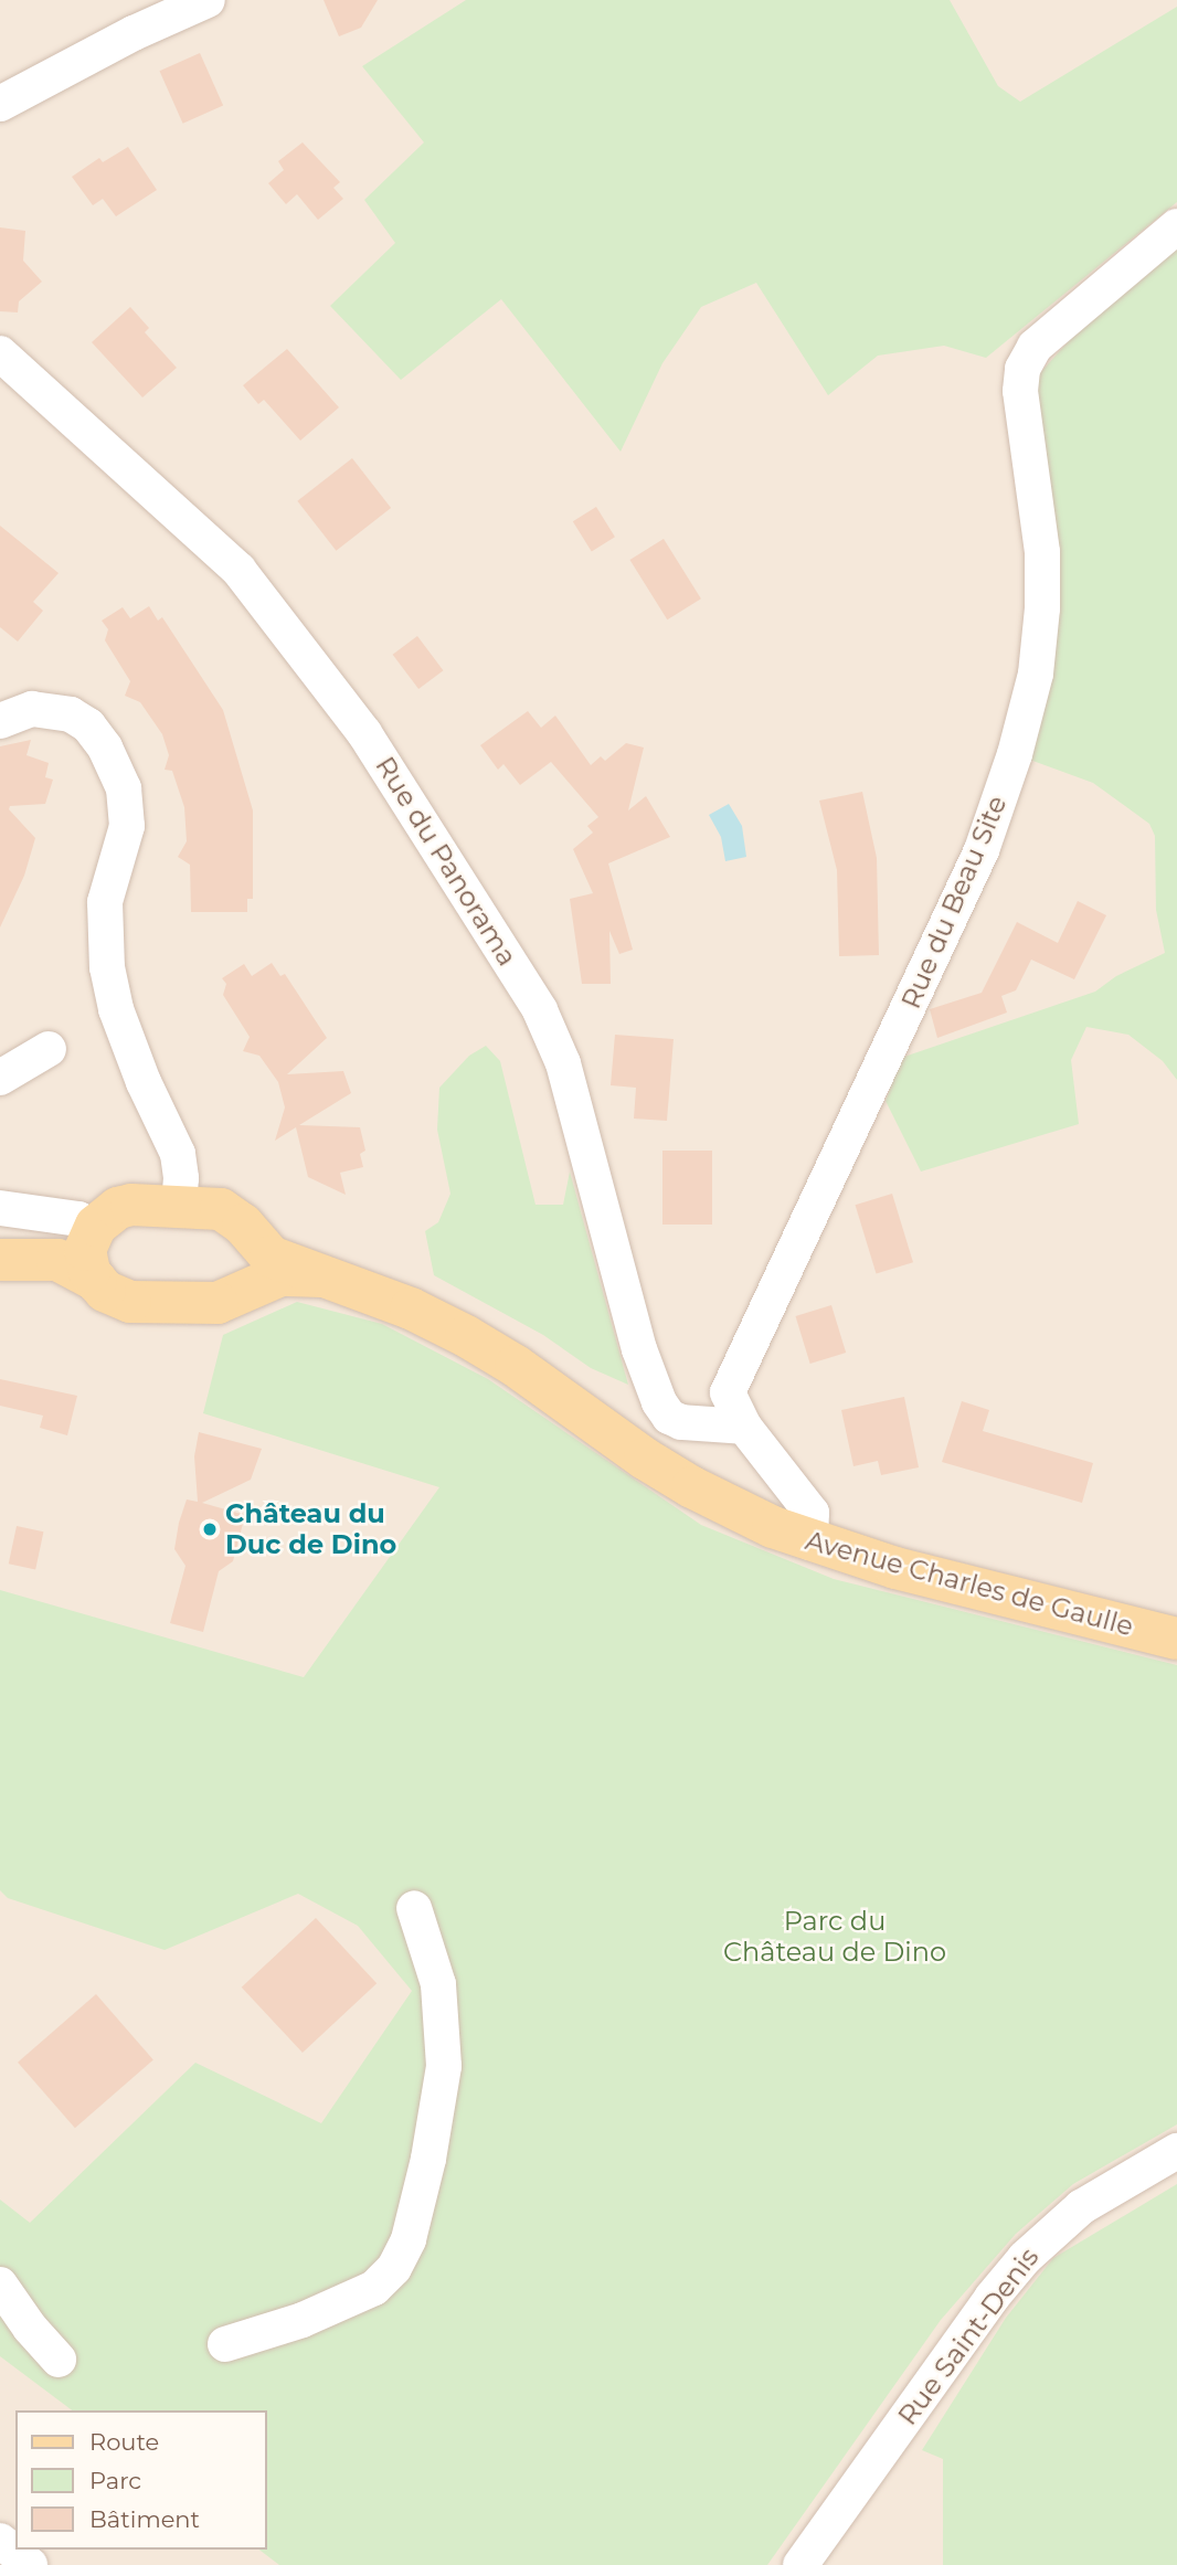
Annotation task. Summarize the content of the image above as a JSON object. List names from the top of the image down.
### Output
{
  "streets": {
    "main road": ["Avenue Charles de Gaulle"],
    "street": ["Rue du Panorama", "Rue du Beau Site", "Rue Saint-Denis"]
  },
  "crossings": [
    ["Rue du Panorama", "Rue du Beau Site"],
    ["Rue du Beau Site", "Avenue Charles de Gaulle"]
  ],
  "parks": ["Parc du Château de Dino"],
  "places": ["Château du Duc de Dino"],
  "legend": ["Route", "Parc", "Bâtiment"]
}
